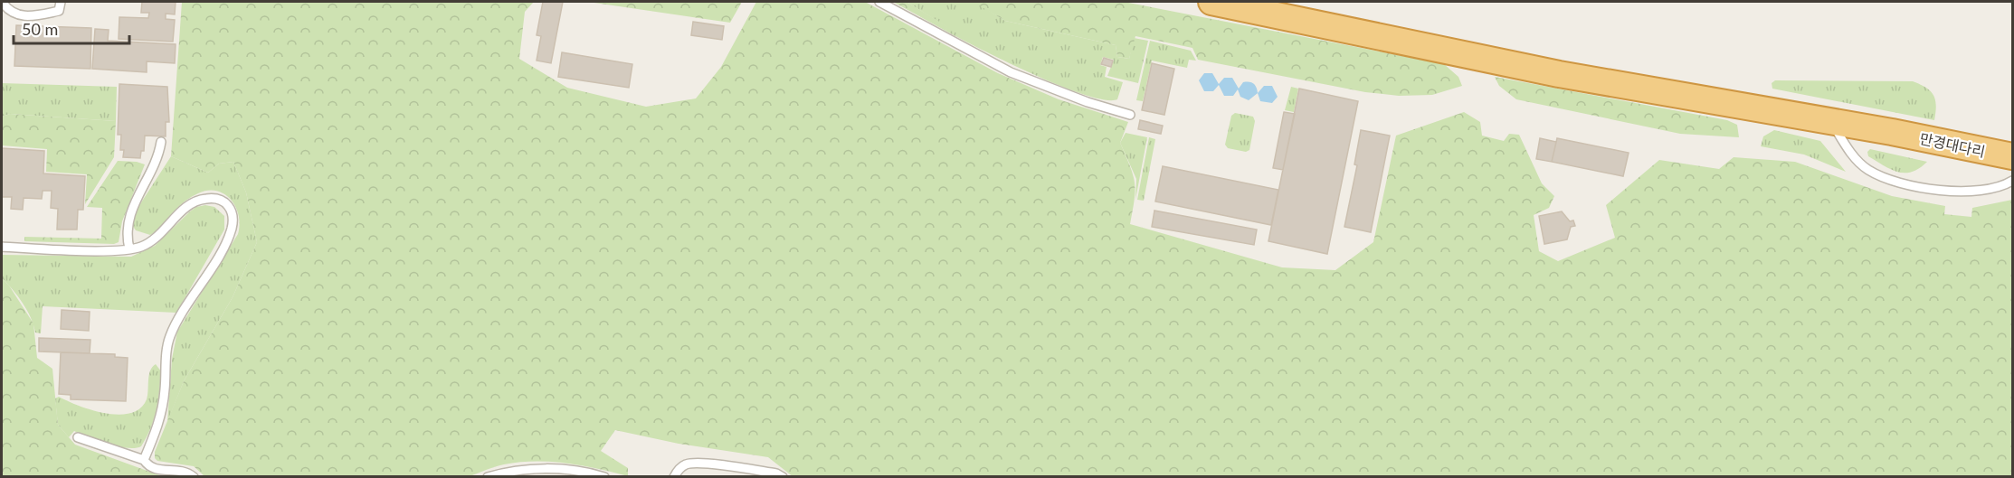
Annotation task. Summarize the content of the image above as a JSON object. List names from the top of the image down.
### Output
{
  "streets": {
    "highway": ["만경대다리"]
  },
  "scale_bar": "50 m"
}
